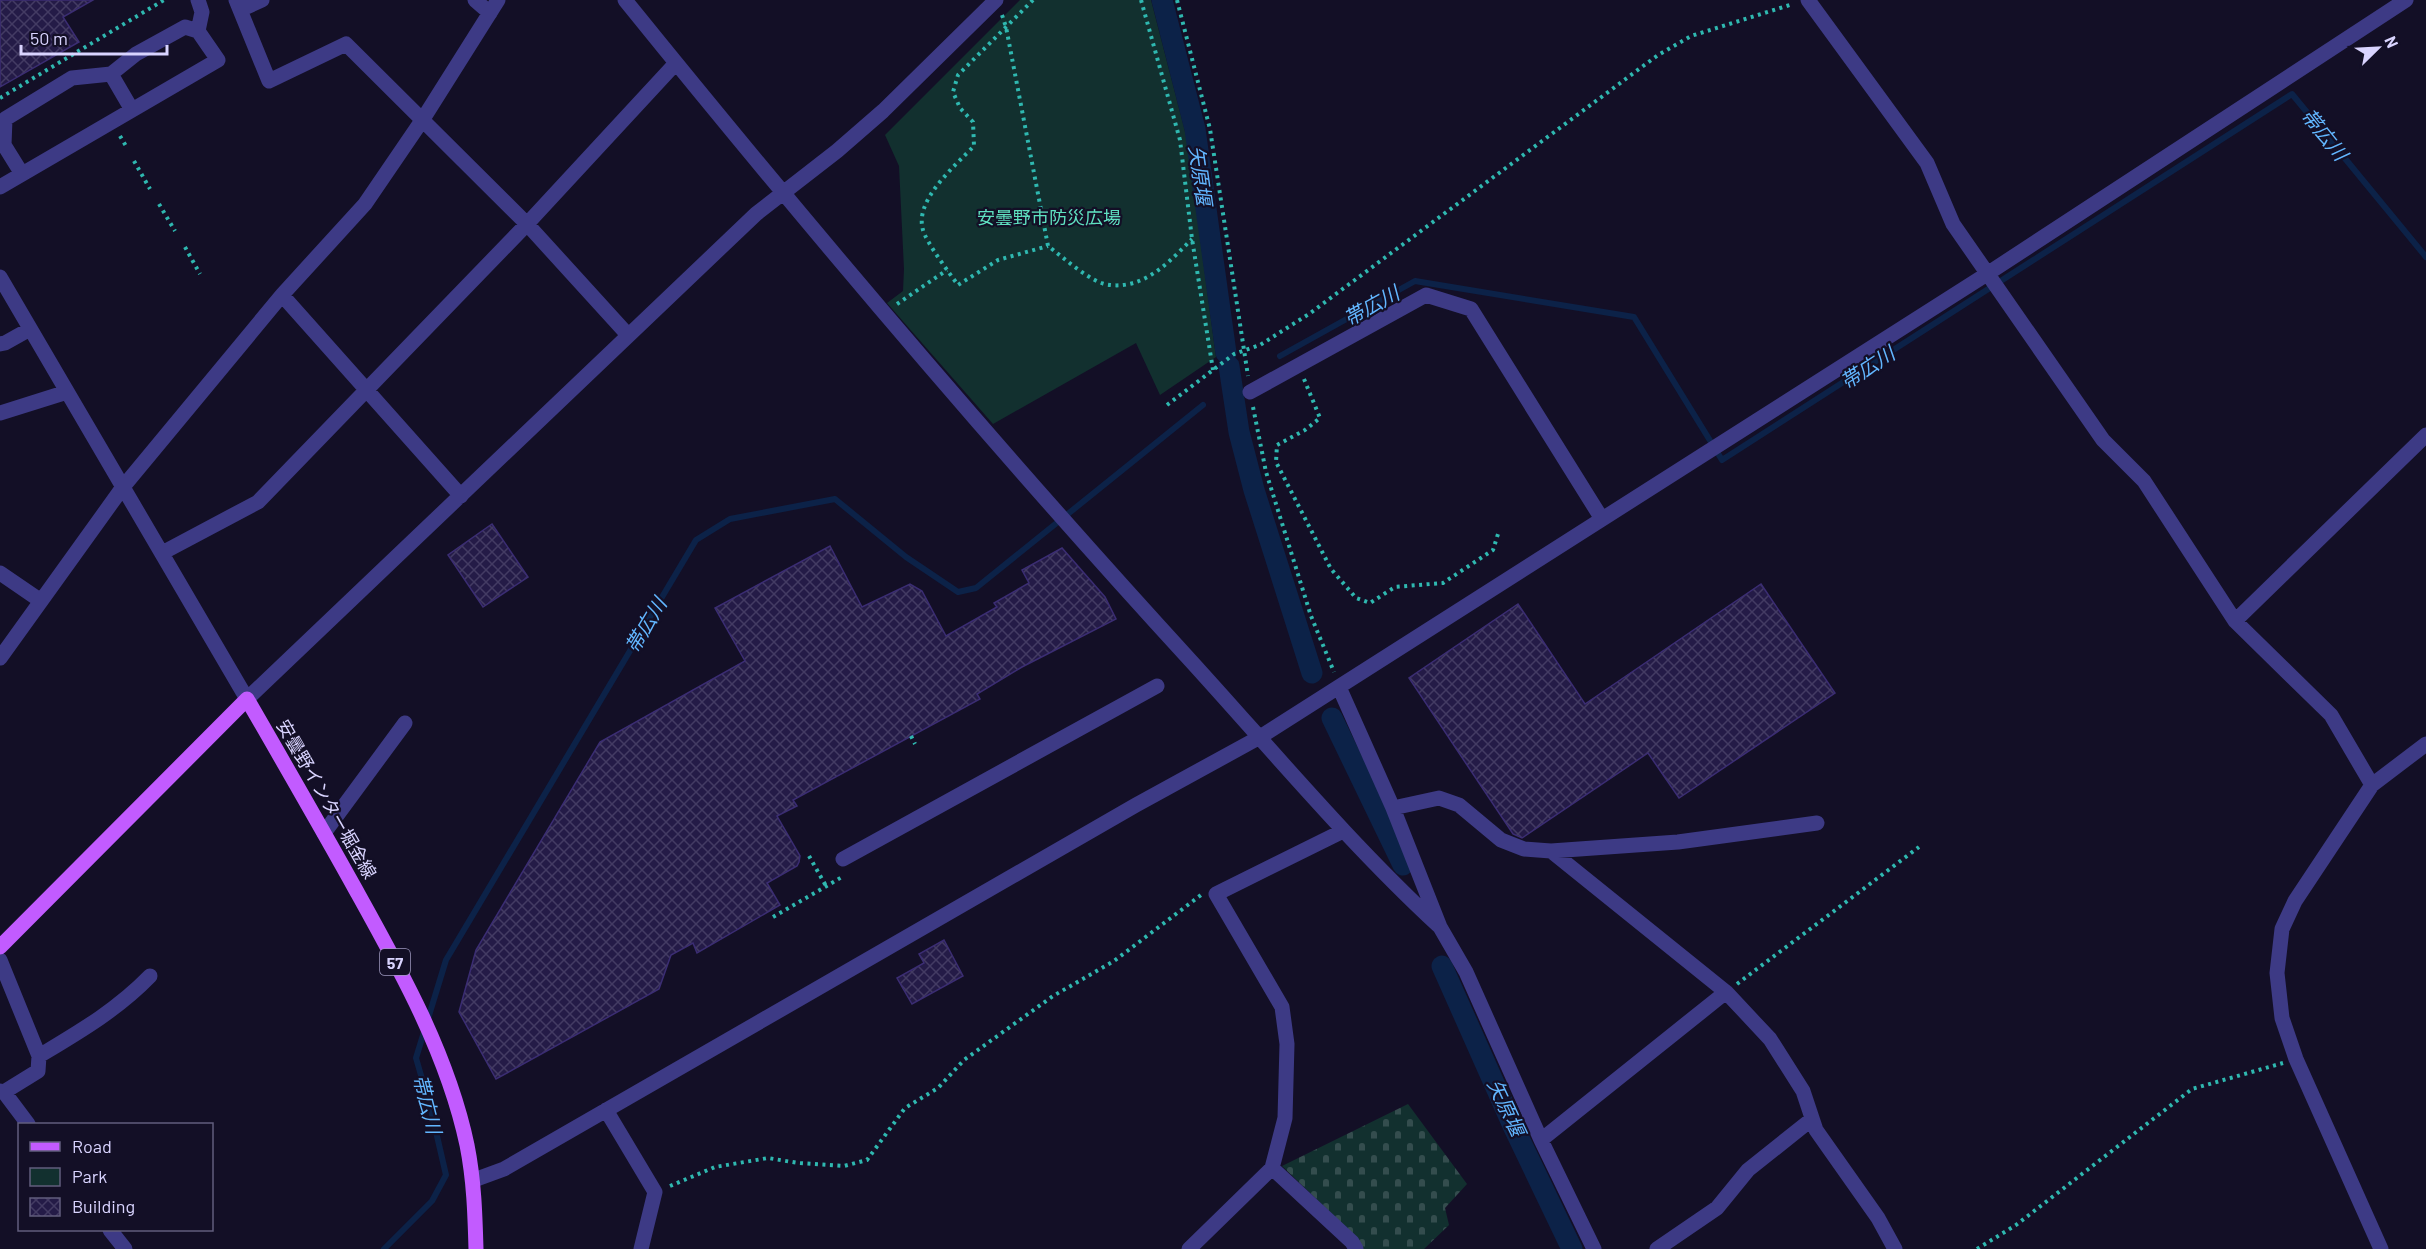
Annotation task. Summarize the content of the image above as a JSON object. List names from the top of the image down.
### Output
{
  "streets": {
    "main road": ["安曇野インター堀金線", "57"]
  },
  "water": ["帯広川", "矢原堰"],
  "parks": ["安曇野市防災広場"],
  "legend": ["Road", "Park", "Building"],
  "scale_bar": "50 m",
  "north": "top right"
}
